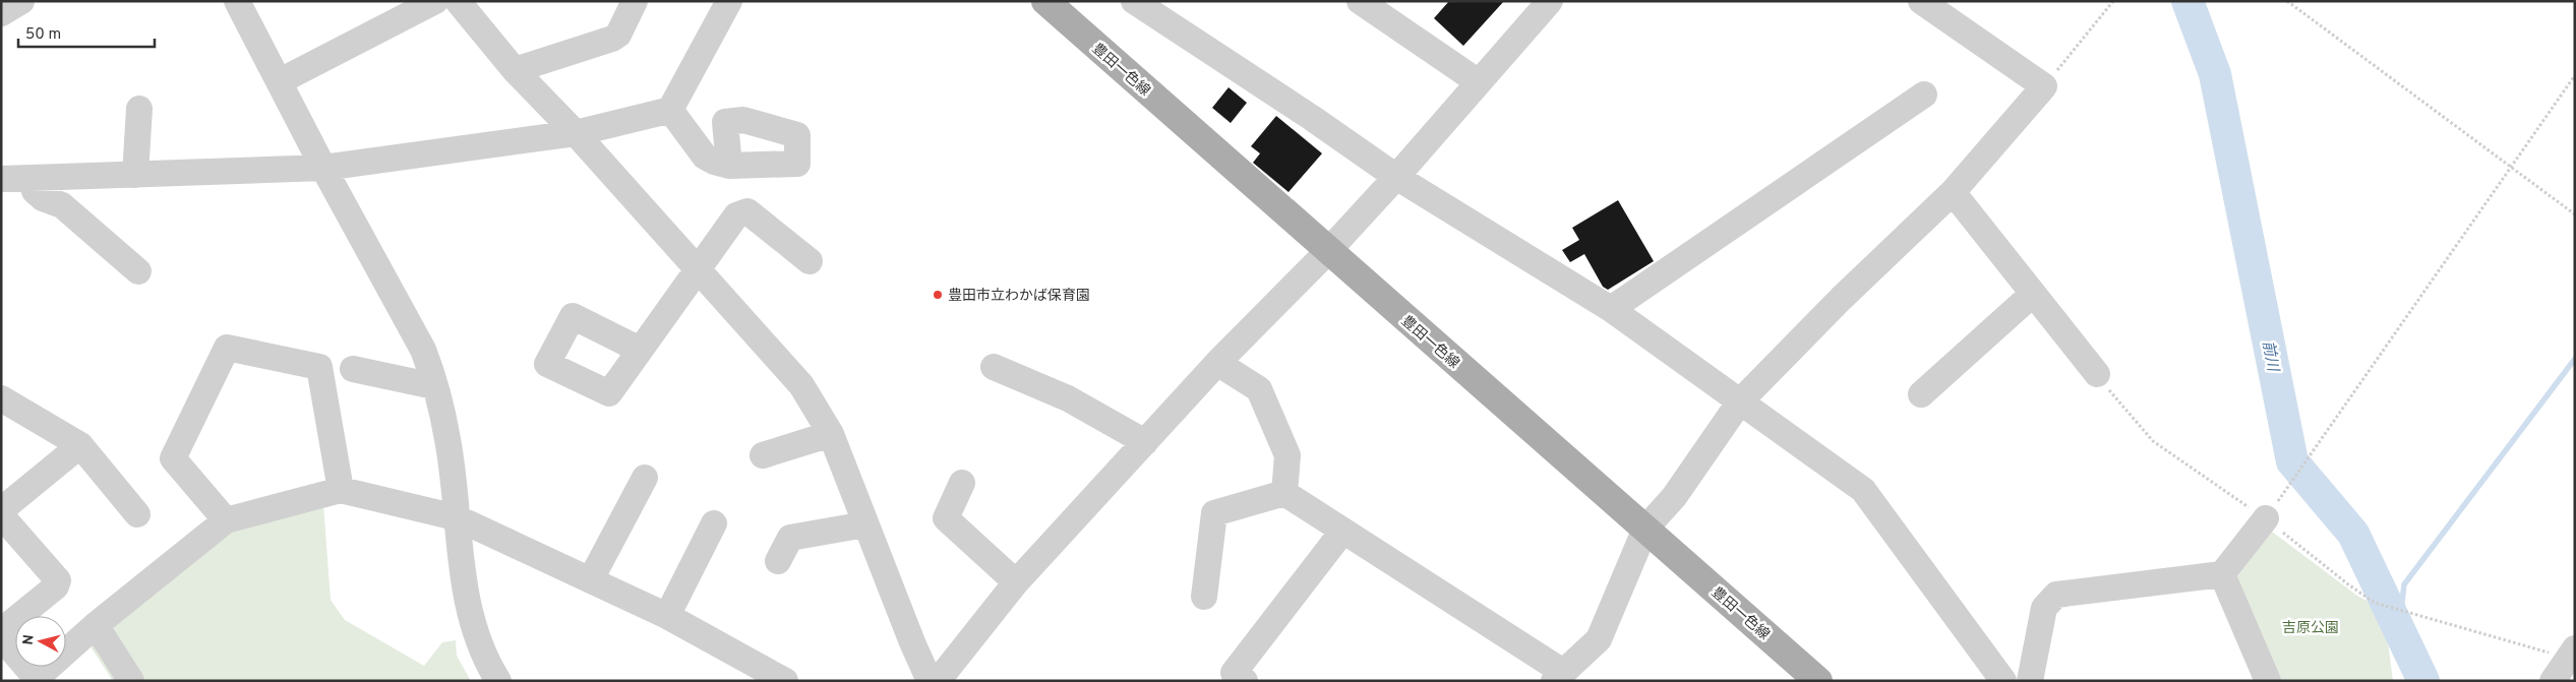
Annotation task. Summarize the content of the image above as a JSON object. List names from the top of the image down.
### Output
{
  "streets": {
    "main road": ["豊田一色線"]
  },
  "water": ["前川"],
  "parks": ["吉原公園"],
  "places": ["豊田市立わかば保育園"],
  "scale_bar": "50 m",
  "north": "left"
}
